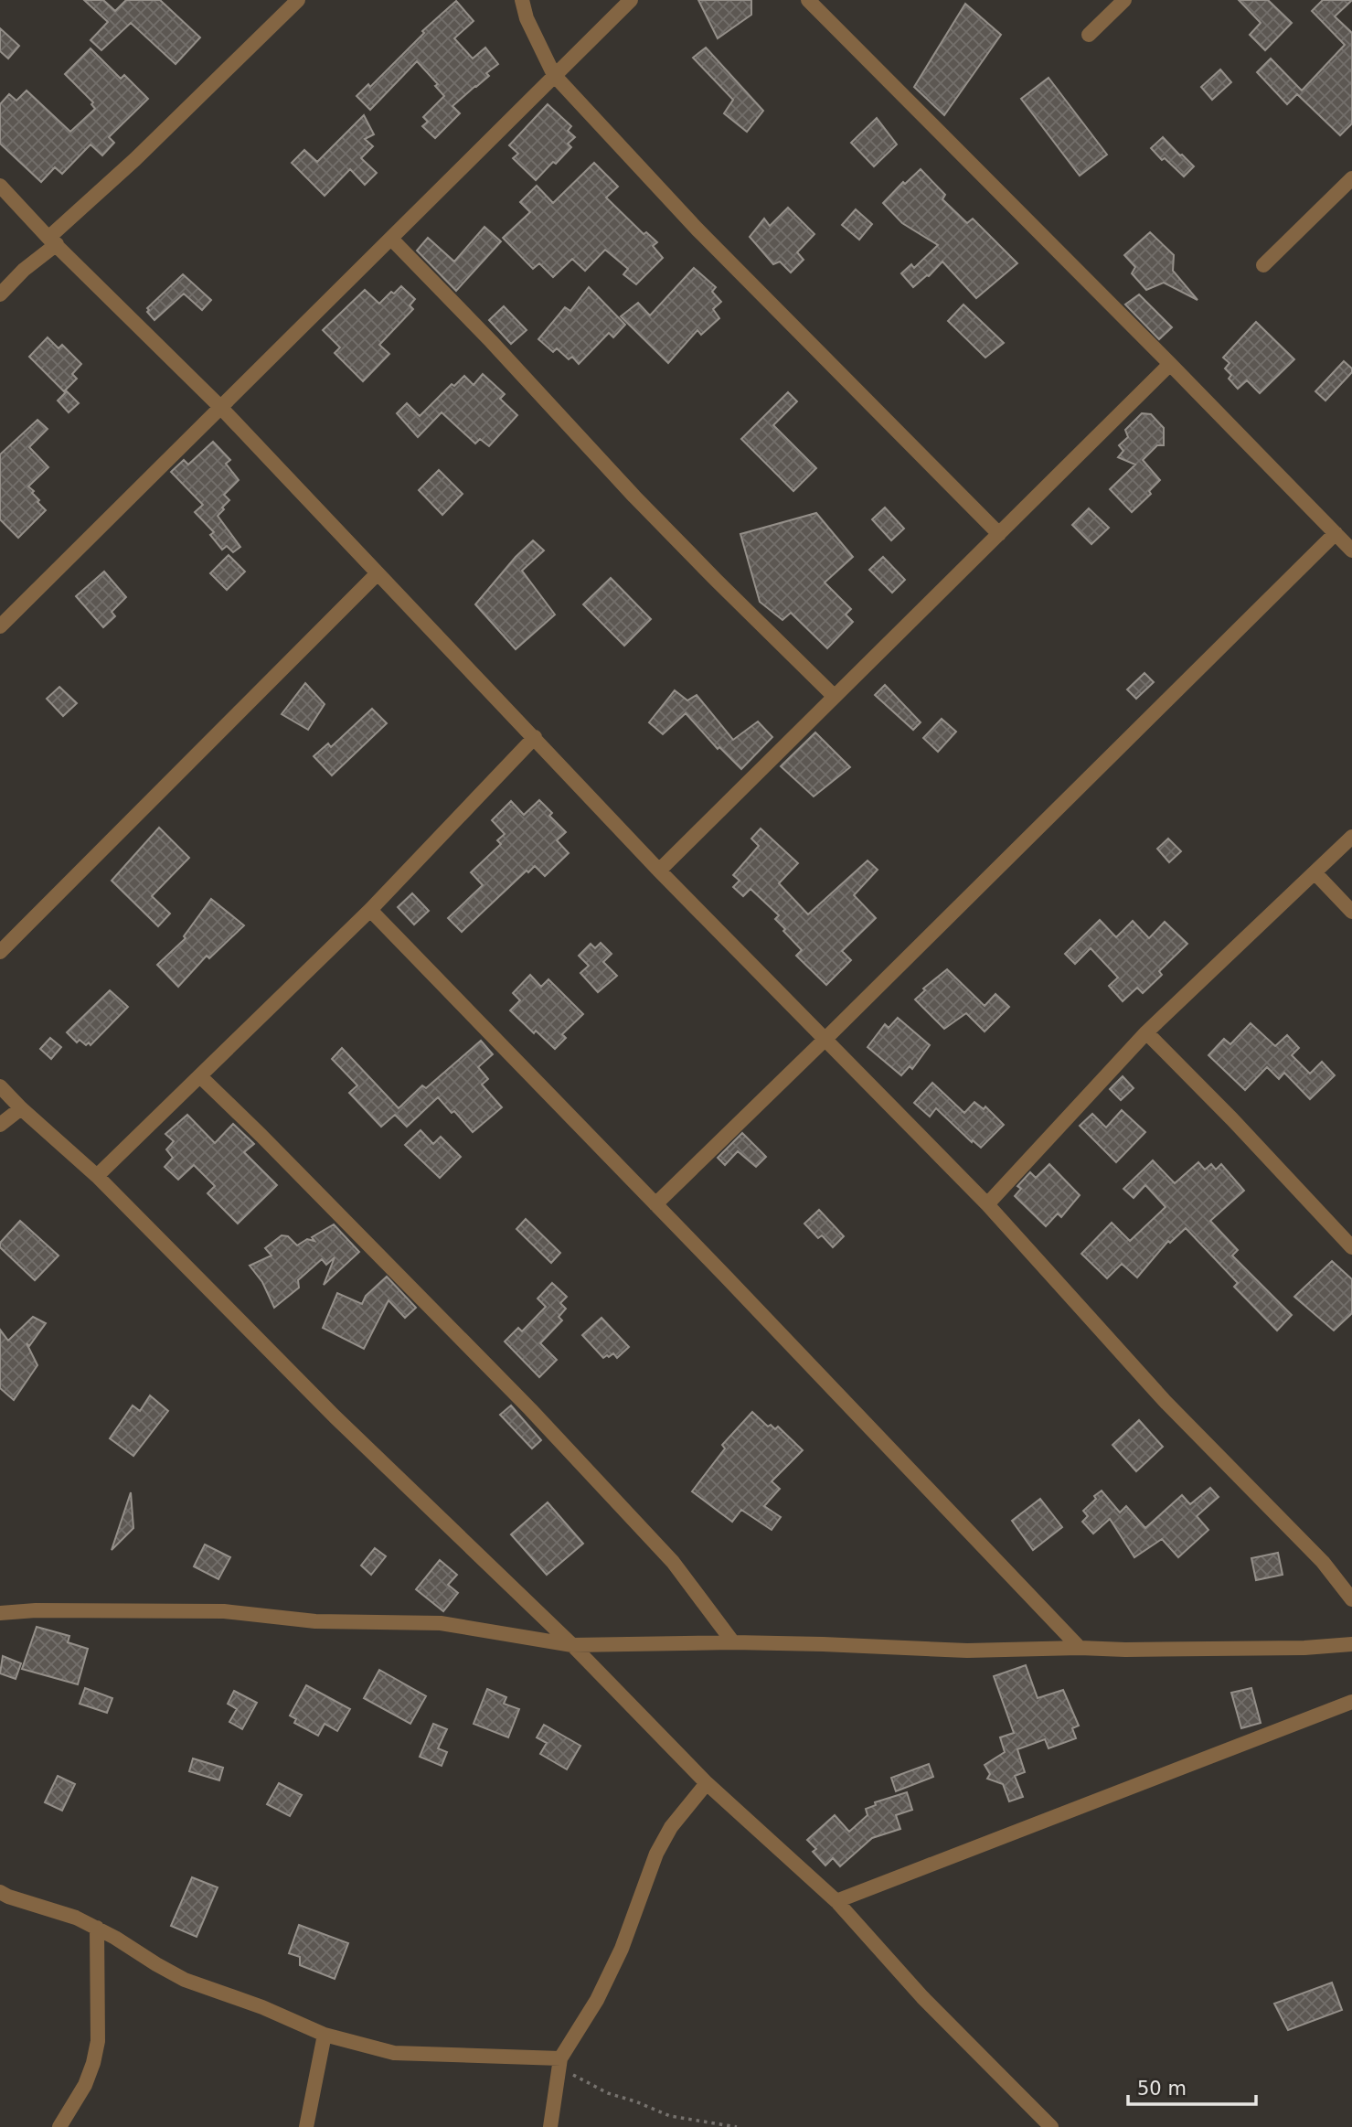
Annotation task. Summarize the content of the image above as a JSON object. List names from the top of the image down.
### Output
{
  "scale_bar": "50 m"
}
